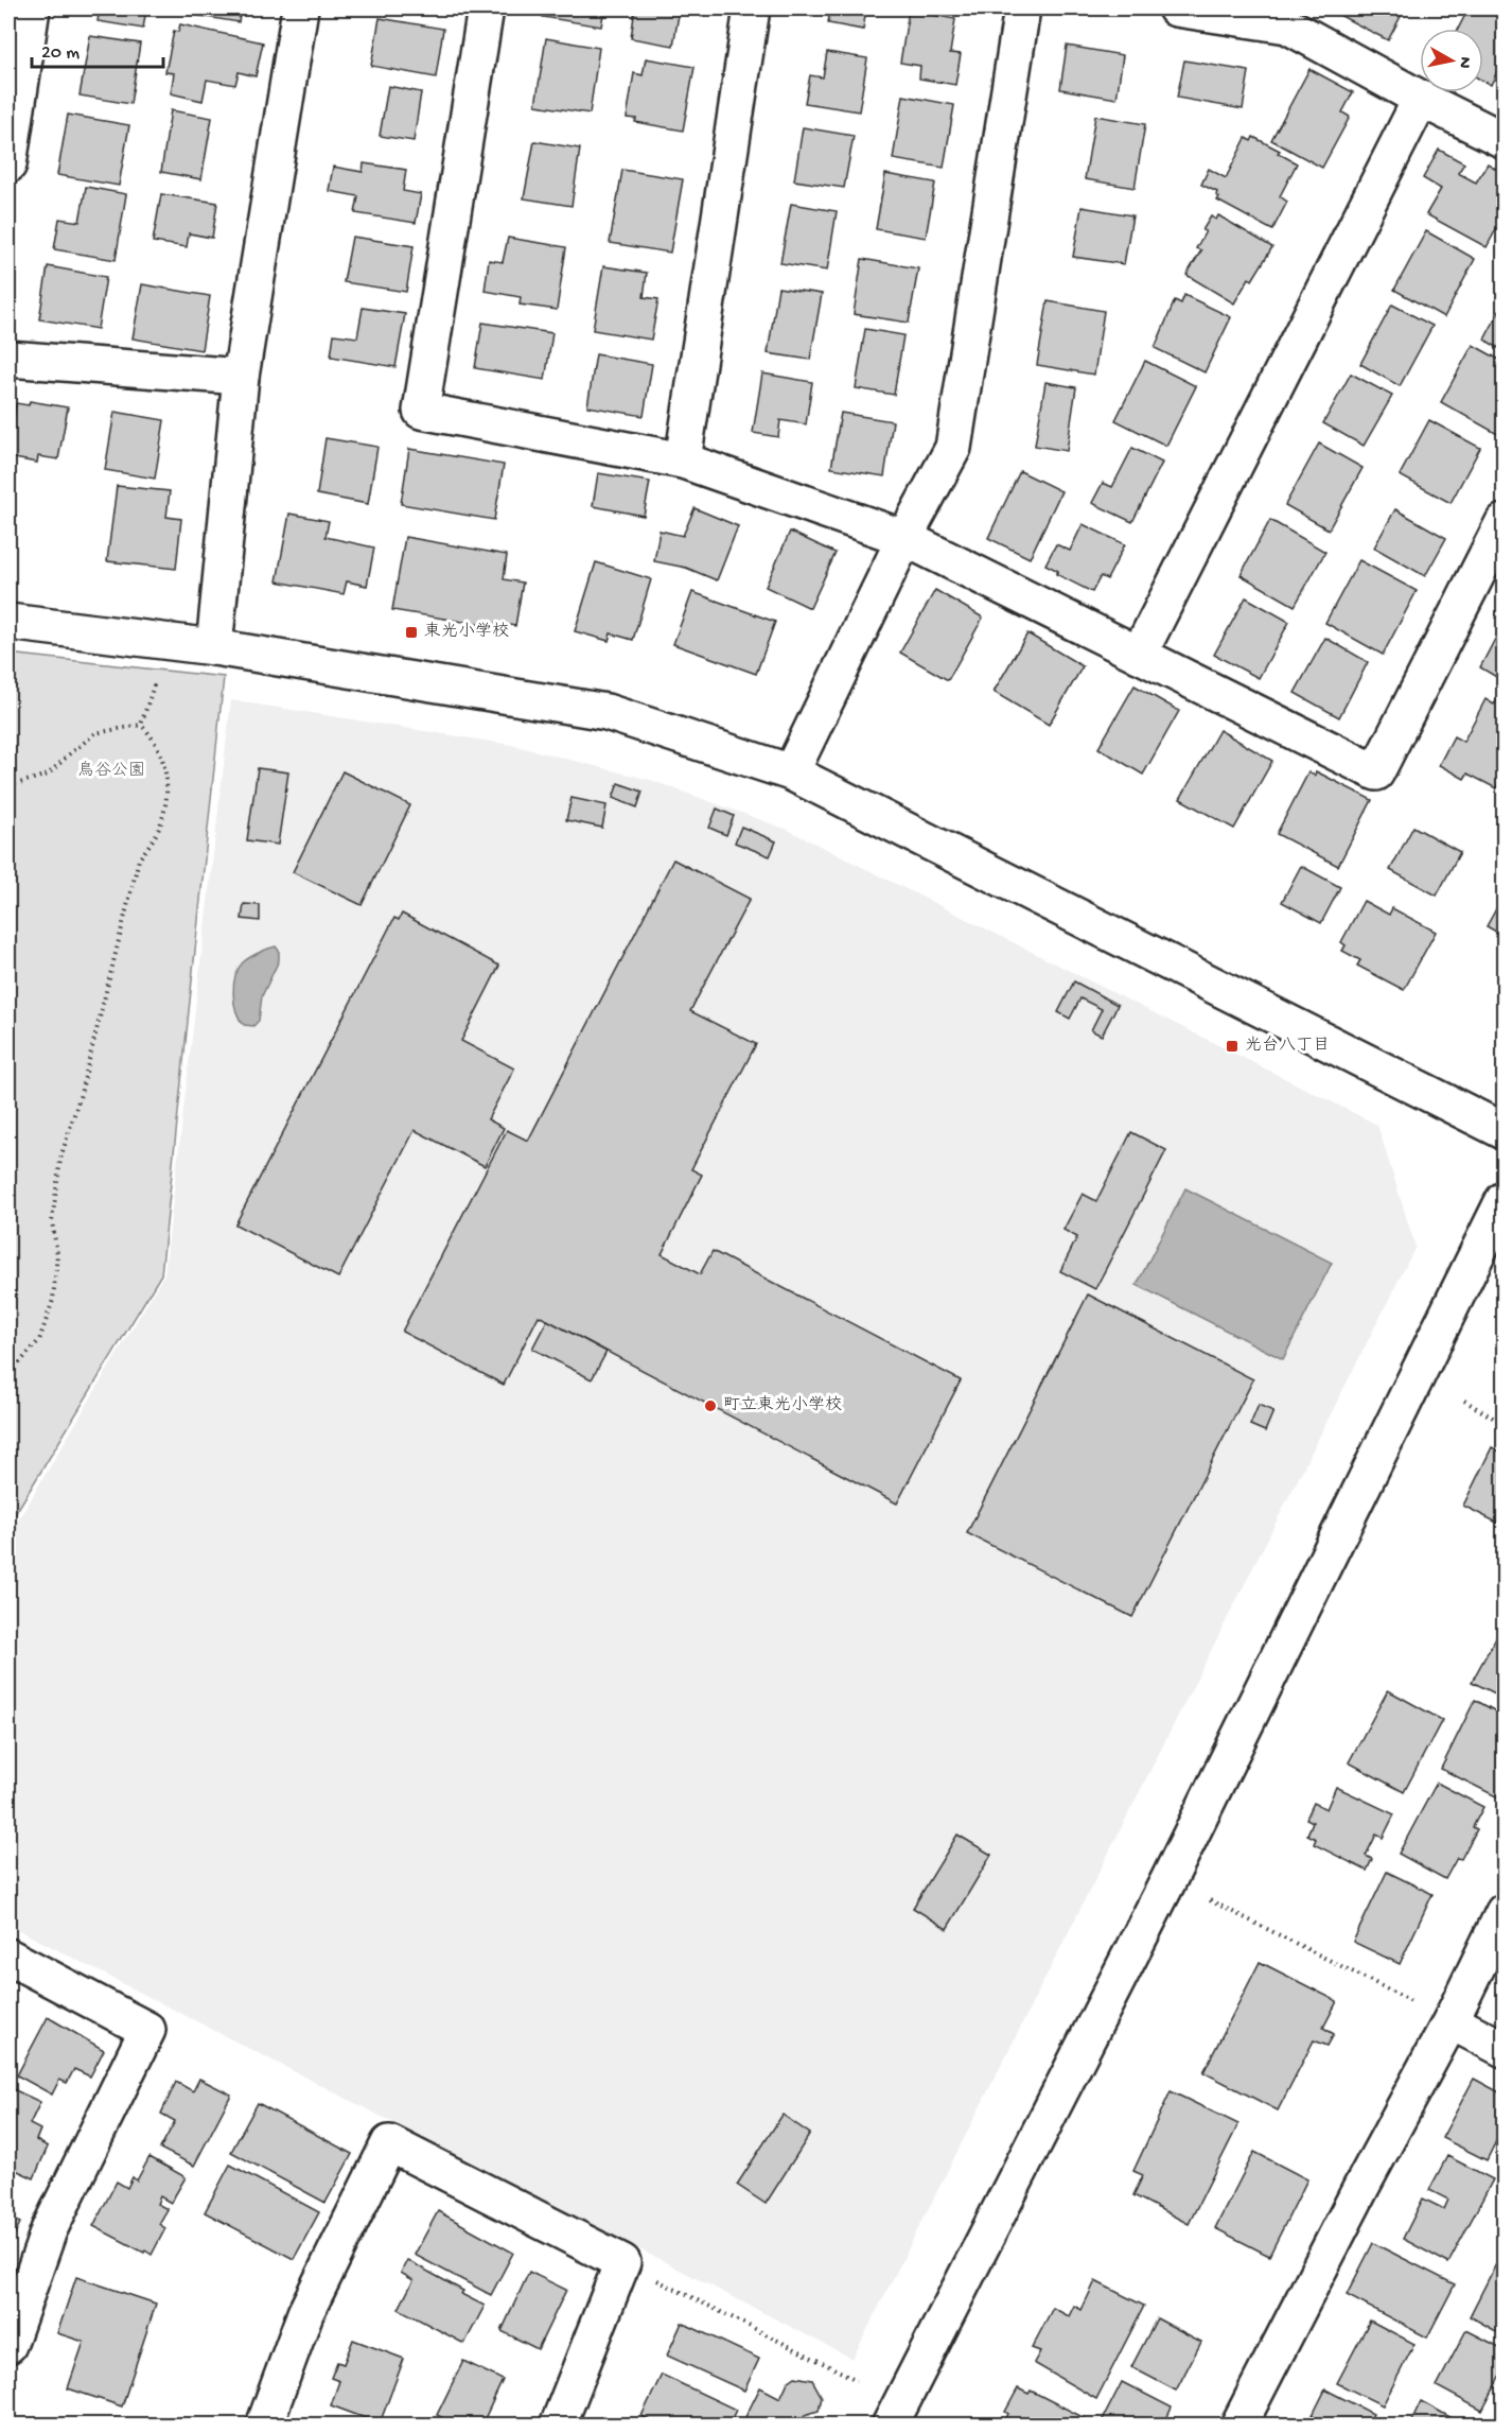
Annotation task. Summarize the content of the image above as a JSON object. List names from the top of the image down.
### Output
{
  "parks": ["鳥谷公園"],
  "places": {
    "transit": ["東光小学校", "光台八丁目"],
    "other": ["町立東光小学校"]
  },
  "scale_bar": "20 m",
  "north": "right"
}
